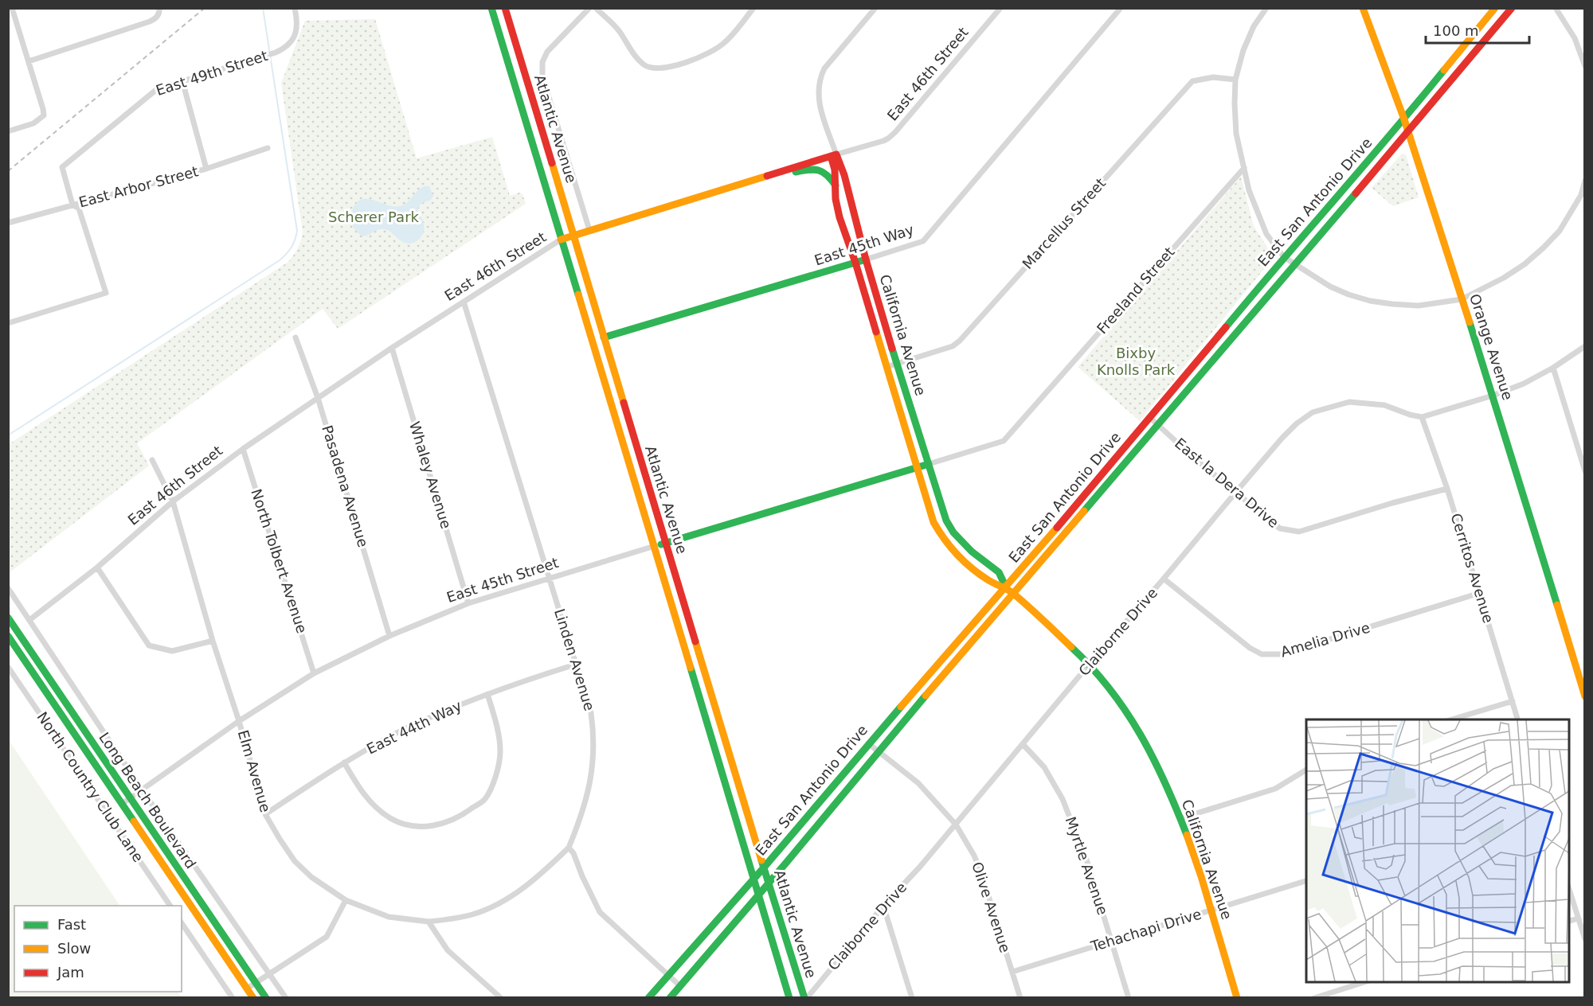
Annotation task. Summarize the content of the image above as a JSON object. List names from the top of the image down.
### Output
{
  "streets": {
    "main road": [
      "East 46th Street",
      "Atlantic Avenue",
      "East San Antonio Drive",
      "East 45th Way",
      "California Avenue",
      "Orange Avenue",
      "East 45th Street",
      "Long Beach Boulevard"
    ],
    "street": [
      "East 49th Street",
      "East Arbor Street",
      "Marcellus Street",
      "Freeland Street",
      "Whaley Avenue",
      "East la Dera Drive",
      "Pasadena Avenue",
      "North Tolbert Avenue",
      "Cerritos Avenue",
      "Claiborne Drive",
      "Amelia Drive",
      "Linden Avenue",
      "East 44th Way",
      "Elm Avenue",
      "North Country Club Lane",
      "Myrtle Avenue",
      "Olive Avenue",
      "Tehachapi Drive"
    ]
  },
  "crossings": [
    ["East 49th Street", "East Arbor Street"],
    ["East 46th Street", "Atlantic Avenue"],
    ["East 46th Street", "California Avenue"],
    ["East 46th Street", "Whaley Avenue"],
    ["East 46th Street", "Pasadena Avenue"],
    ["East 46th Street", "North Tolbert Avenue"],
    ["East 46th Street", "Linden Avenue"],
    ["East 46th Street", "Elm Avenue"],
    ["Atlantic Avenue", "East San Antonio Drive"],
    ["Atlantic Avenue", "East 45th Way"],
    ["Atlantic Avenue", "East 45th Street"],
    ["Atlantic Avenue", "Claiborne Drive"],
    ["East San Antonio Drive", "California Avenue"],
    ["East San Antonio Drive", "Orange Avenue"],
    ["East San Antonio Drive", "East la Dera Drive"],
    ["East San Antonio Drive", "Olive Avenue"],
    ["Marcellus Street", "California Avenue"],
    ["East 45th Way", "California Avenue"],
    ["Freeland Street", "California Avenue"],
    ["Freeland Street", "East 45th Street"],
    ["California Avenue", "East 45th Street"],
    ["California Avenue", "Claiborne Drive"],
    ["California Avenue", "Tehachapi Drive"],
    ["Whaley Avenue", "East 45th Street"],
    ["East la Dera Drive", "Cerritos Avenue"],
    ["East la Dera Drive", "Claiborne Drive"],
    ["Pasadena Avenue", "East 45th Street"],
    ["North Tolbert Avenue", "East 45th Street"],
    ["Cerritos Avenue", "Claiborne Drive"],
    ["Cerritos Avenue", "Amelia Drive"],
    ["East 45th Street", "Linden Avenue"],
    ["East 45th Street", "Elm Avenue"],
    ["East 45th Street", "Long Beach Boulevard"],
    ["Claiborne Drive", "Amelia Drive"],
    ["Claiborne Drive", "Myrtle Avenue"],
    ["Claiborne Drive", "Olive Avenue"],
    ["Linden Avenue", "East 44th Way"],
    ["Linden Avenue", "Elm Avenue"],
    ["East 44th Way", "Elm Avenue"],
    ["Myrtle Avenue", "Tehachapi Drive"],
    ["Olive Avenue", "Tehachapi Drive"]
  ],
  "parks": ["Scherer Park", "Bixby Knolls Park"],
  "legend": ["Fast", "Slow", "Jam"],
  "scale_bar": "100 m"
}
